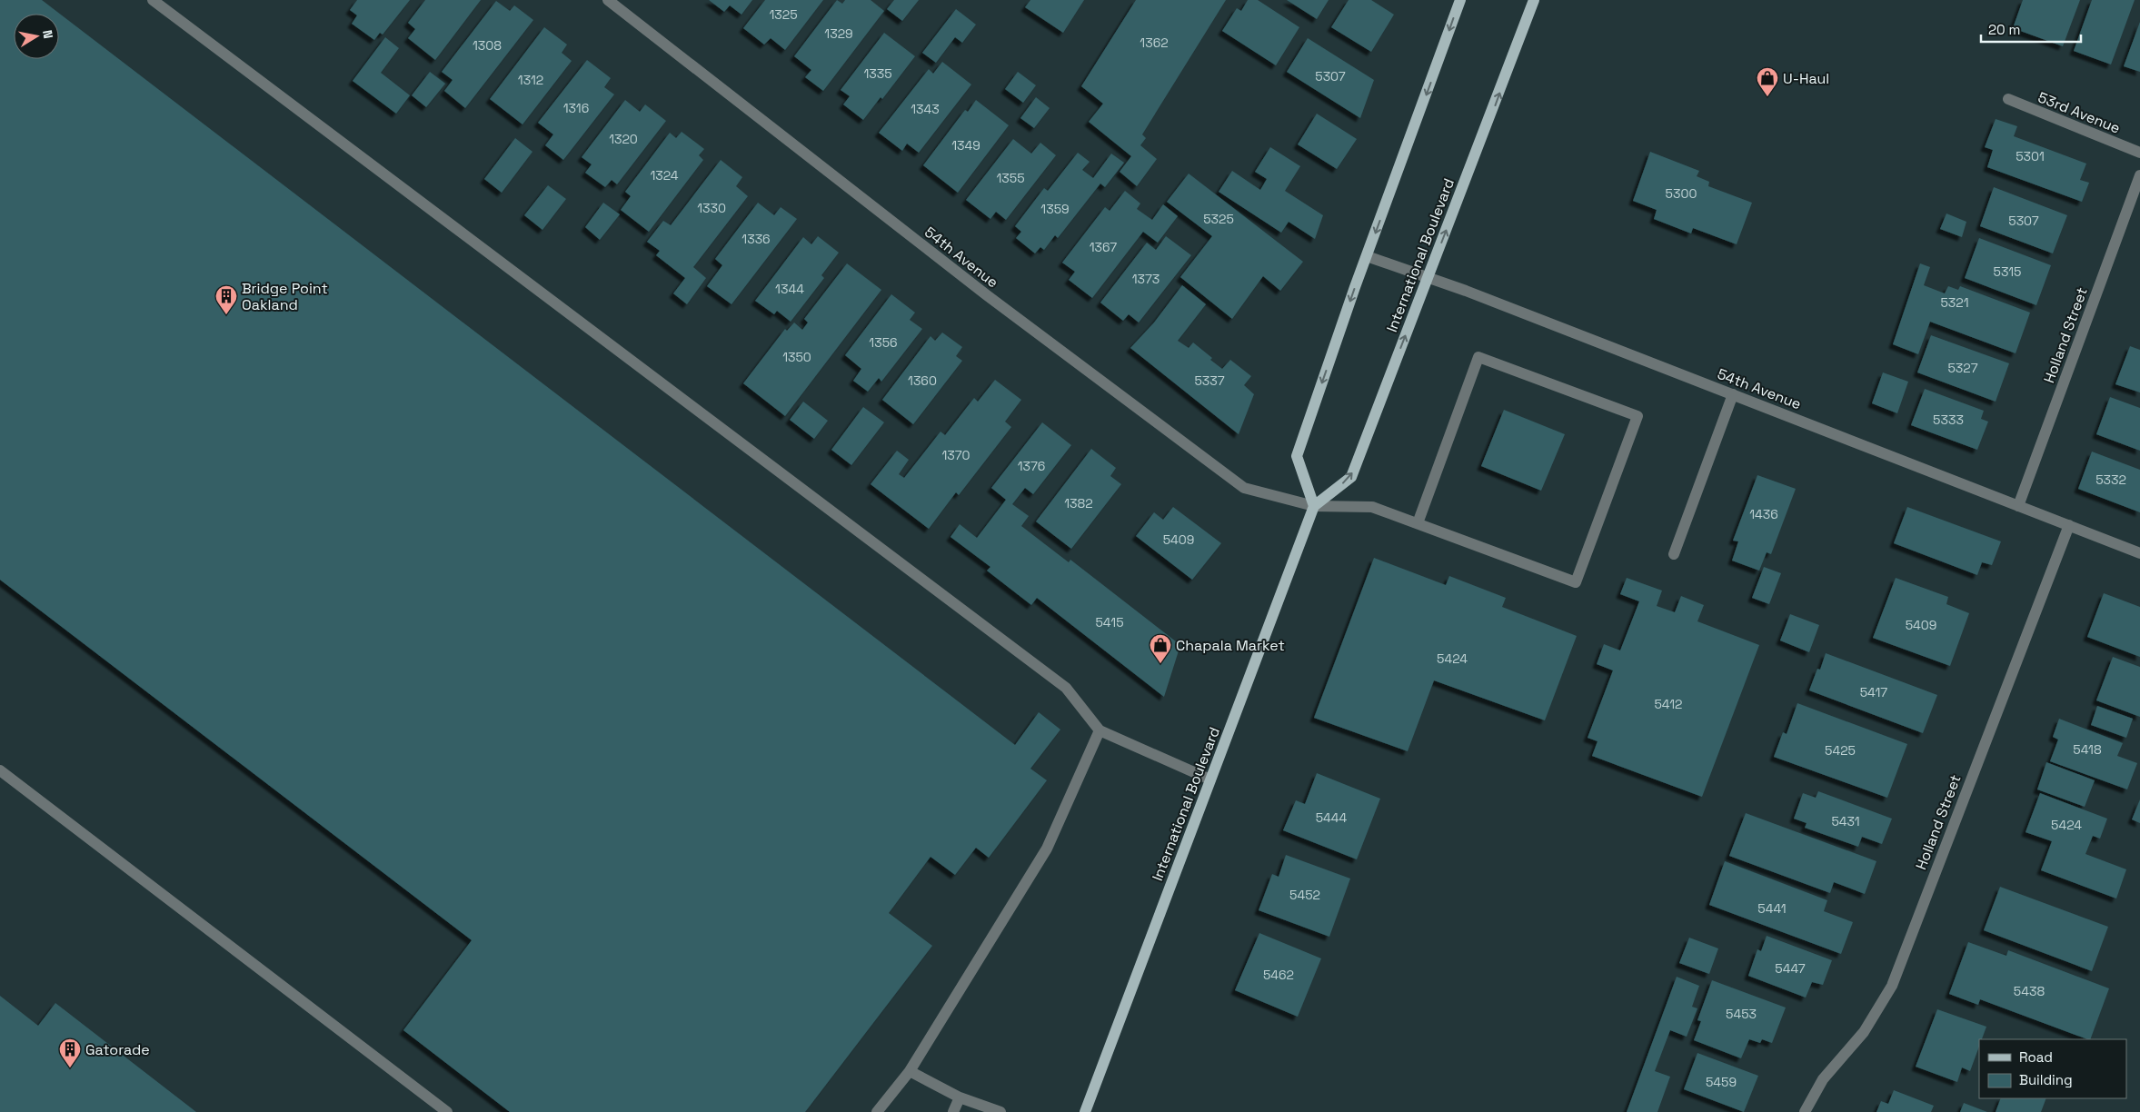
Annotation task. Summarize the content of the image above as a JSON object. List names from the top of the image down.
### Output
{
  "streets": {
    "main road": ["International Boulevard"],
    "street": ["53rd Avenue", "54th Avenue", "Holland Street"]
  },
  "crossings": [
    ["International Boulevard", "54th Avenue"],
    ["54th Avenue", "Holland Street"]
  ],
  "places": {
    "shop": ["U-Haul", "Chapala Market"],
    "building": ["Bridge Point Oakland", "Gatorade"]
  },
  "house_numbers": [
    "1325",
    "1329",
    "1362",
    "1308",
    "1335",
    "5307",
    "1312",
    "1316",
    "1343",
    "1320",
    "1349",
    "5301",
    "1324",
    "1355",
    "5300",
    "1330",
    "1359",
    "5325",
    "5307",
    "1336",
    "1367",
    "5315",
    "1373",
    "1344",
    "5321",
    "1356",
    "1350",
    "5327",
    "1360",
    "5337",
    "5333",
    "1370",
    "1376",
    "5332",
    "1382",
    "1436",
    "5409",
    "5415",
    "5409",
    "5424",
    "5417",
    "5412",
    "5418",
    "5425",
    "5444",
    "5431",
    "5424",
    "5452",
    "5441",
    "5447",
    "5462",
    "5438",
    "5453",
    "5459"
  ],
  "legend": ["Road", "Building"],
  "scale_bar": "20 m",
  "north": "right"
}
